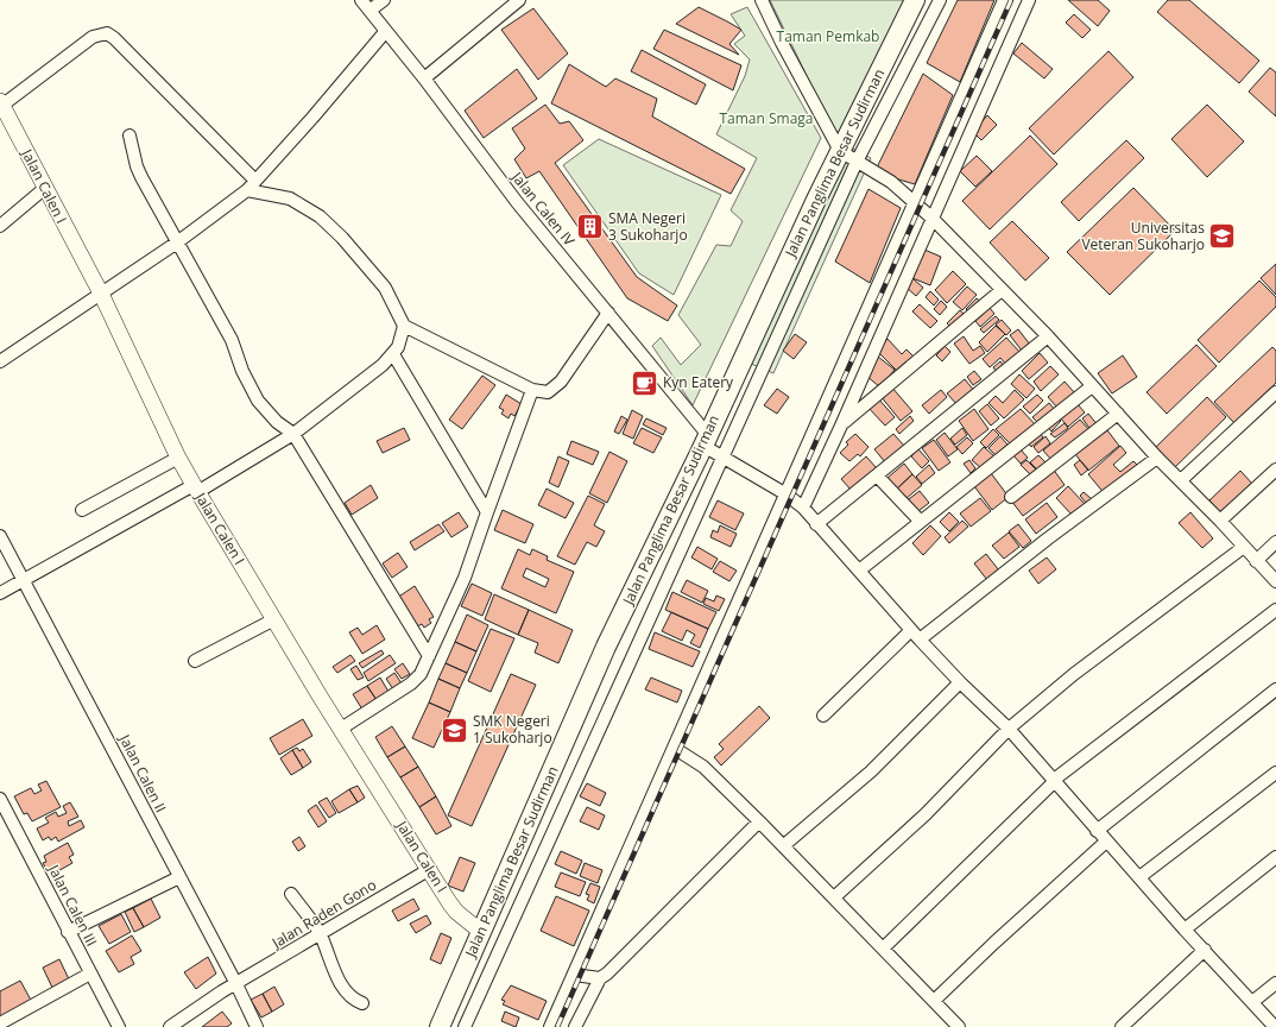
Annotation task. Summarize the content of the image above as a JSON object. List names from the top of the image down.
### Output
{
  "streets": {
    "main road": ["Jalan Panglima Besar Sudirman"],
    "street": [
      "Jalan Calen I",
      "Jalan Calen IV",
      "Jalan Calen II",
      "Jalan Calen III",
      "Jalan Raden Gono"
    ]
  },
  "crossings": [
    ["Jalan Panglima Besar Sudirman", "Jalan Calen I"],
    ["Jalan Panglima Besar Sudirman", "Jalan Calen IV"],
    ["Jalan Calen I", "Jalan Raden Gono"],
    ["Jalan Calen II", "Jalan Raden Gono"]
  ],
  "parks": ["Taman Pemkab", "Taman Smaga"],
  "places": {
    "building": ["SMA Negeri 3 Sukoharjo"],
    "school or university": ["Universitas Veteran Sukoharjo", "SMK Negeri 1 Sukoharjo"],
    "cafe": ["Kyn Eatery"]
  }
}
